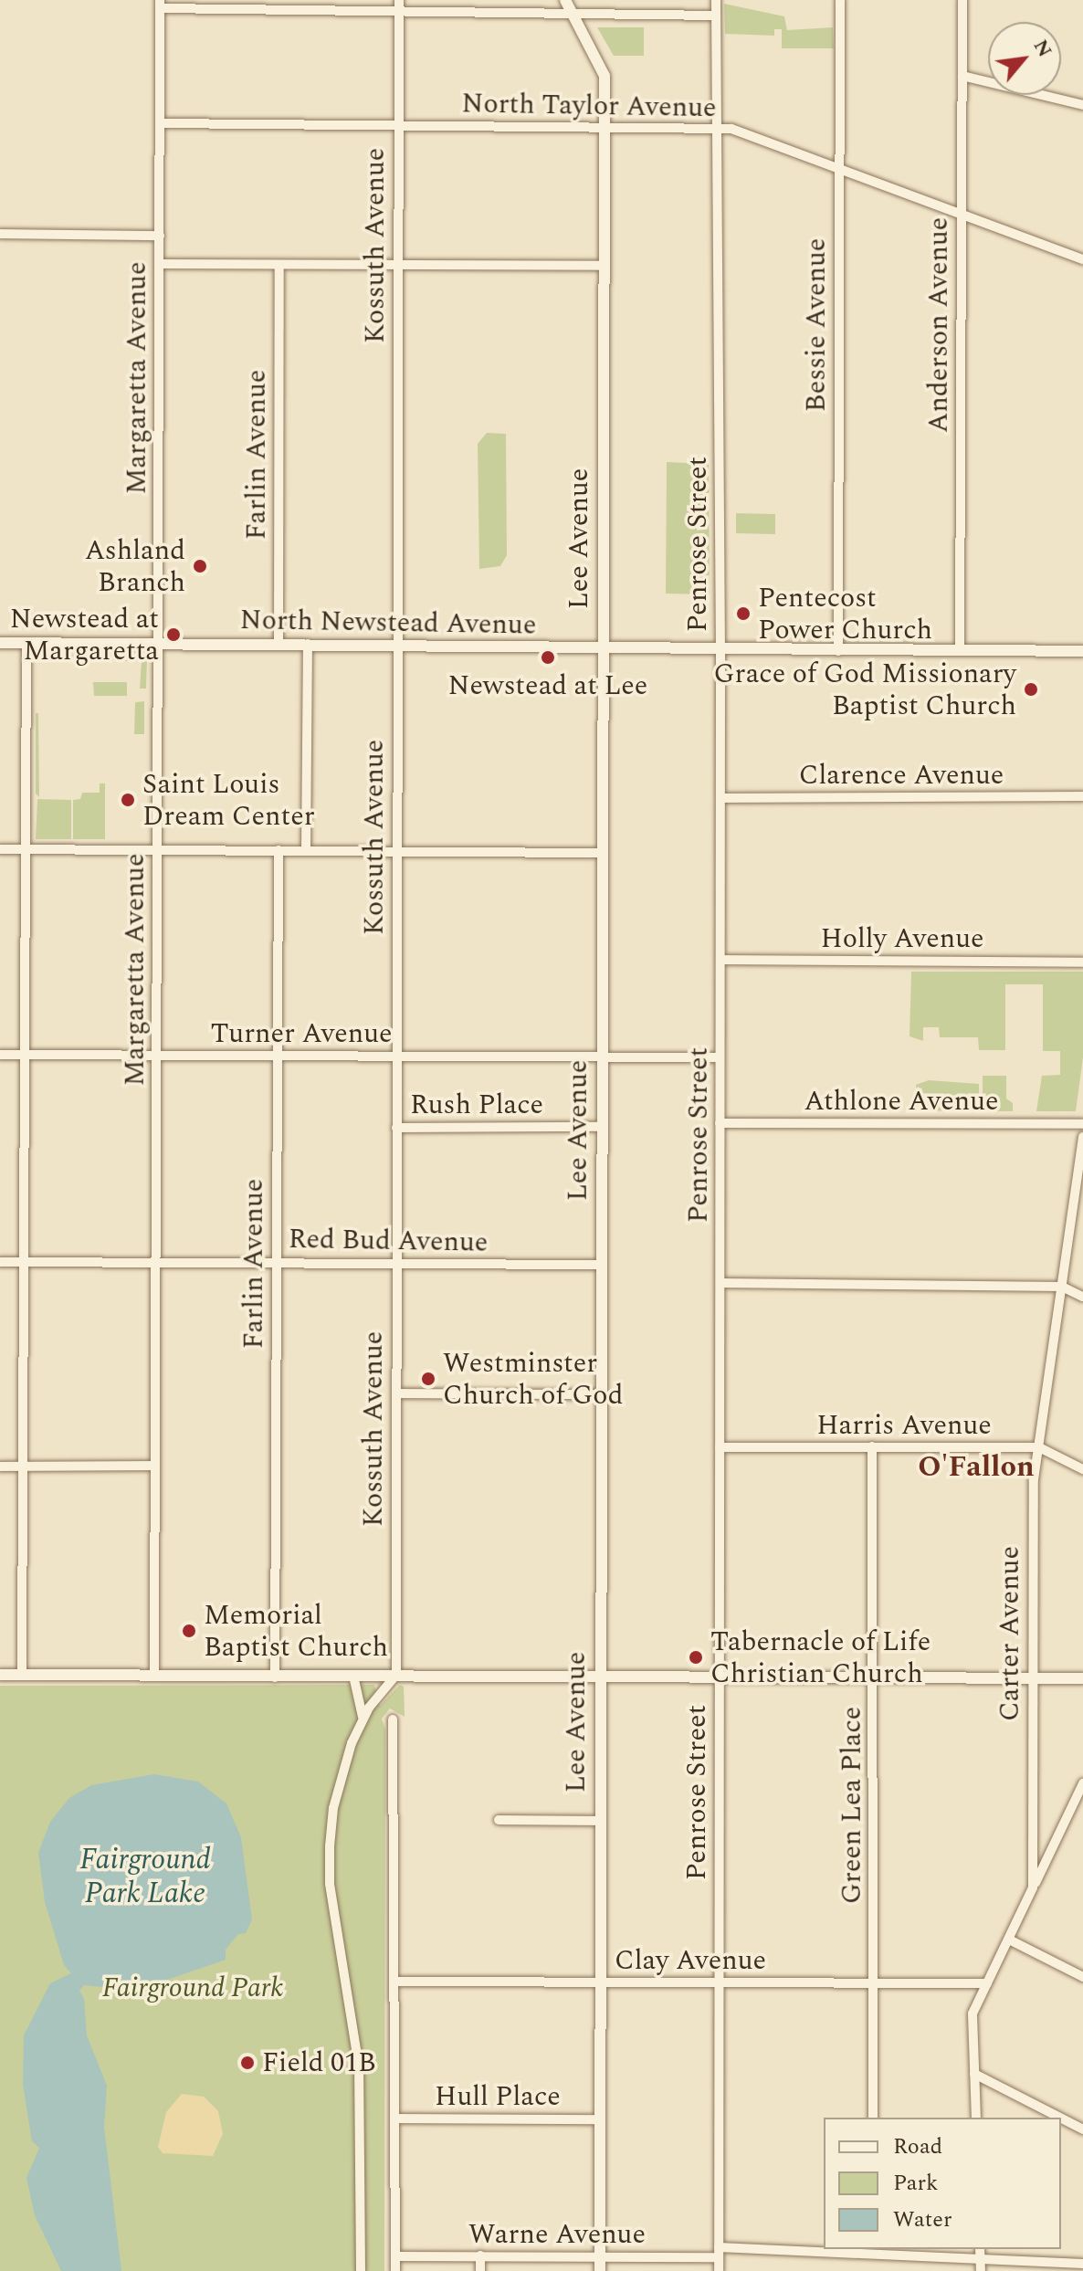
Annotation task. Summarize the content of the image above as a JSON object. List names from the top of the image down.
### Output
{
  "streets": {
    "street": [
      "North Taylor Avenue",
      "Kossuth Avenue",
      "Bessie Avenue",
      "Anderson Avenue",
      "Margaretta Avenue",
      "Farlin Avenue",
      "Lee Avenue",
      "Penrose Street",
      "North Newstead Avenue",
      "Clarence Avenue",
      "Holly Avenue",
      "Turner Avenue",
      "Athlone Avenue",
      "Rush Place",
      "Red Bud Avenue",
      "Harris Avenue",
      "Carter Avenue",
      "Green Lea Place",
      "Clay Avenue",
      "Hull Place",
      "Warne Avenue"
    ]
  },
  "crossings": [
    ["North Taylor Avenue", "Kossuth Avenue"],
    ["North Taylor Avenue", "Bessie Avenue"],
    ["North Taylor Avenue", "Anderson Avenue"],
    ["North Taylor Avenue", "Margaretta Avenue"],
    ["North Taylor Avenue", "Lee Avenue"],
    ["North Taylor Avenue", "Penrose Street"],
    ["Kossuth Avenue", "North Newstead Avenue"],
    ["Kossuth Avenue", "Turner Avenue"],
    ["Kossuth Avenue", "Rush Place"],
    ["Kossuth Avenue", "Red Bud Avenue"],
    ["Bessie Avenue", "North Newstead Avenue"],
    ["Anderson Avenue", "North Newstead Avenue"],
    ["Margaretta Avenue", "North Newstead Avenue"],
    ["Margaretta Avenue", "Turner Avenue"],
    ["Margaretta Avenue", "Red Bud Avenue"],
    ["Farlin Avenue", "North Newstead Avenue"],
    ["Farlin Avenue", "Turner Avenue"],
    ["Farlin Avenue", "Red Bud Avenue"],
    ["Lee Avenue", "North Newstead Avenue"],
    ["Lee Avenue", "Turner Avenue"],
    ["Lee Avenue", "Rush Place"],
    ["Lee Avenue", "Red Bud Avenue"],
    ["Lee Avenue", "Clay Avenue"],
    ["Lee Avenue", "Hull Place"],
    ["Lee Avenue", "Warne Avenue"],
    ["Penrose Street", "North Newstead Avenue"],
    ["Penrose Street", "Clarence Avenue"],
    ["Penrose Street", "Holly Avenue"],
    ["Penrose Street", "Athlone Avenue"],
    ["Penrose Street", "Harris Avenue"],
    ["Penrose Street", "Clay Avenue"],
    ["Penrose Street", "Warne Avenue"],
    ["Harris Avenue", "Carter Avenue"],
    ["Harris Avenue", "Green Lea Place"],
    ["Carter Avenue", "Clay Avenue"],
    ["Green Lea Place", "Clay Avenue"]
  ],
  "districts": ["O'Fallon"],
  "water": ["Fairground Park Lake"],
  "parks": ["Fairground Park"],
  "places": [
    "Ashland Branch",
    "Pentecost Power Church",
    "Newstead at Margaretta",
    "Newstead at Lee",
    "Grace of God Missionary Baptist Church",
    "Saint Louis Dream Center",
    "Westminster Church of God",
    "Memorial Baptist Church",
    "Tabernacle of Life Christian Church",
    "Field 01B"
  ],
  "legend": ["Road", "Park", "Water"],
  "north": "top right"
}
